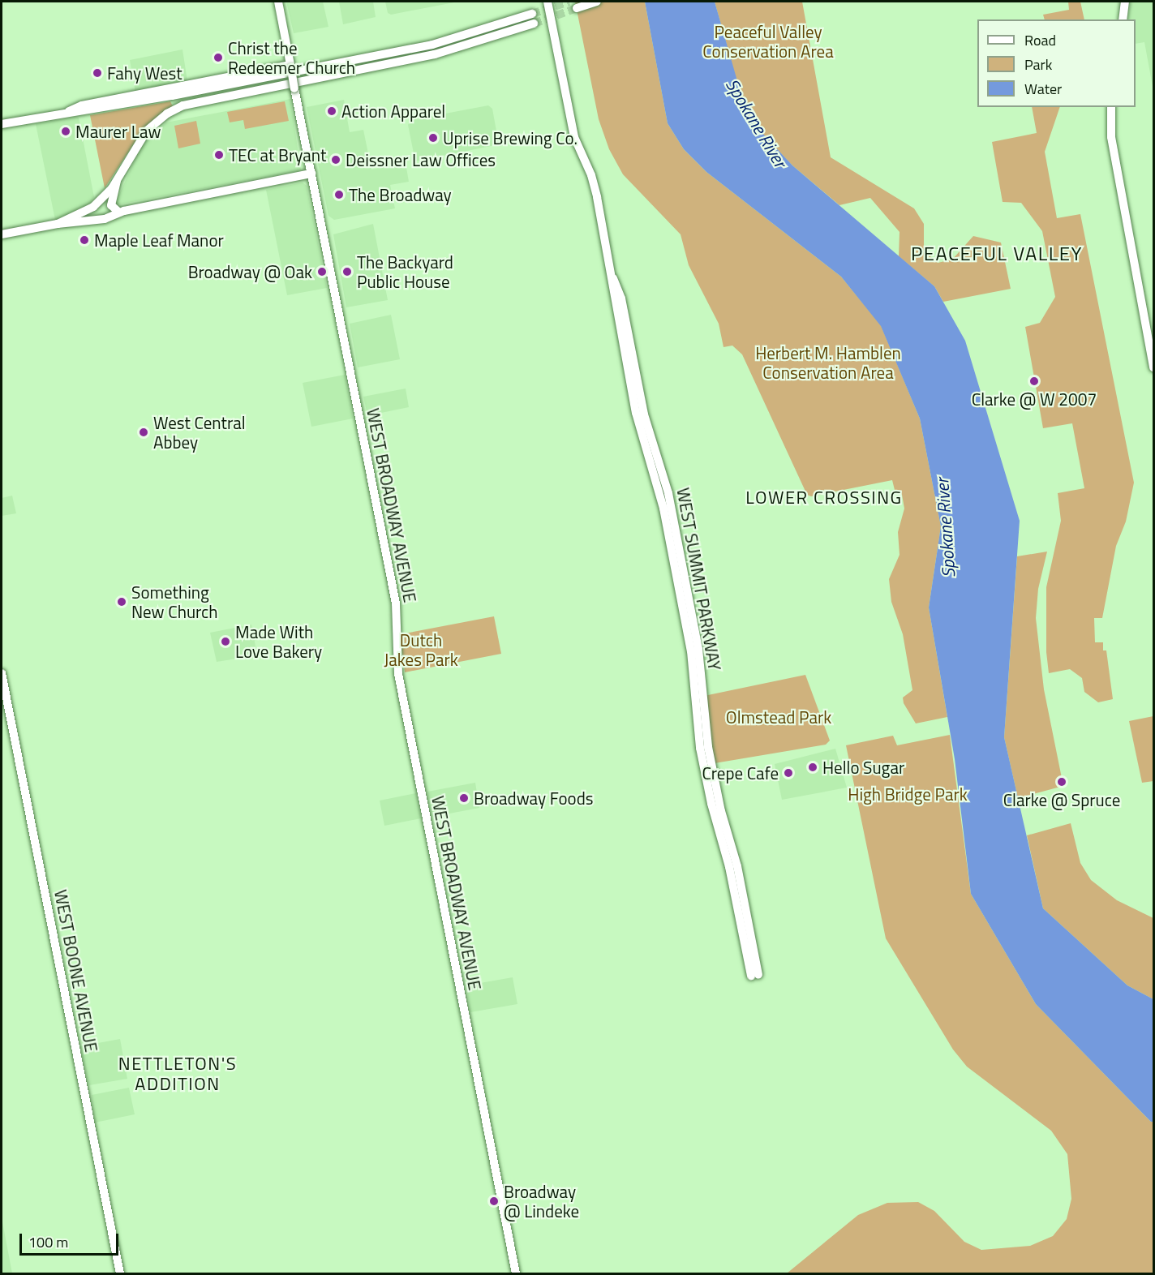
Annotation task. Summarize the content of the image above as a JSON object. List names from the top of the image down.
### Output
{
  "streets": {
    "street": ["WEST BROADWAY AVENUE", "WEST SUMMIT PARKWAY", "WEST BOONE AVENUE"]
  },
  "districts": ["PEACEFUL VALLEY", "LOWER CROSSING", "NETTLETON'S ADDITION"],
  "water": ["Spokane River"],
  "parks": [
    "Peaceful Valley Conservation Area",
    "Herbert M. Hamblen Conservation Area",
    "Dutch Jakes Park",
    "Olmstead Park",
    "High Bridge Park"
  ],
  "places": [
    "Christ the Redeemer Church",
    "Fahy West",
    "Action Apparel",
    "Maurer Law",
    "Uprise Brewing Co.",
    "TEC at Bryant",
    "Deissner Law Offices",
    "The Broadway",
    "Maple Leaf Manor",
    "Broadway @ Oak",
    "The Backyard Public House",
    "Clarke @ W 2007",
    "West Central Abbey",
    "Something New Church",
    "Made With Love Bakery",
    "Hello Sugar",
    "Crepe Cafe",
    "Clarke @ Spruce",
    "Broadway Foods",
    "Broadway @ Lindeke"
  ],
  "legend": ["Road", "Park", "Water"],
  "scale_bar": "100 m"
}
